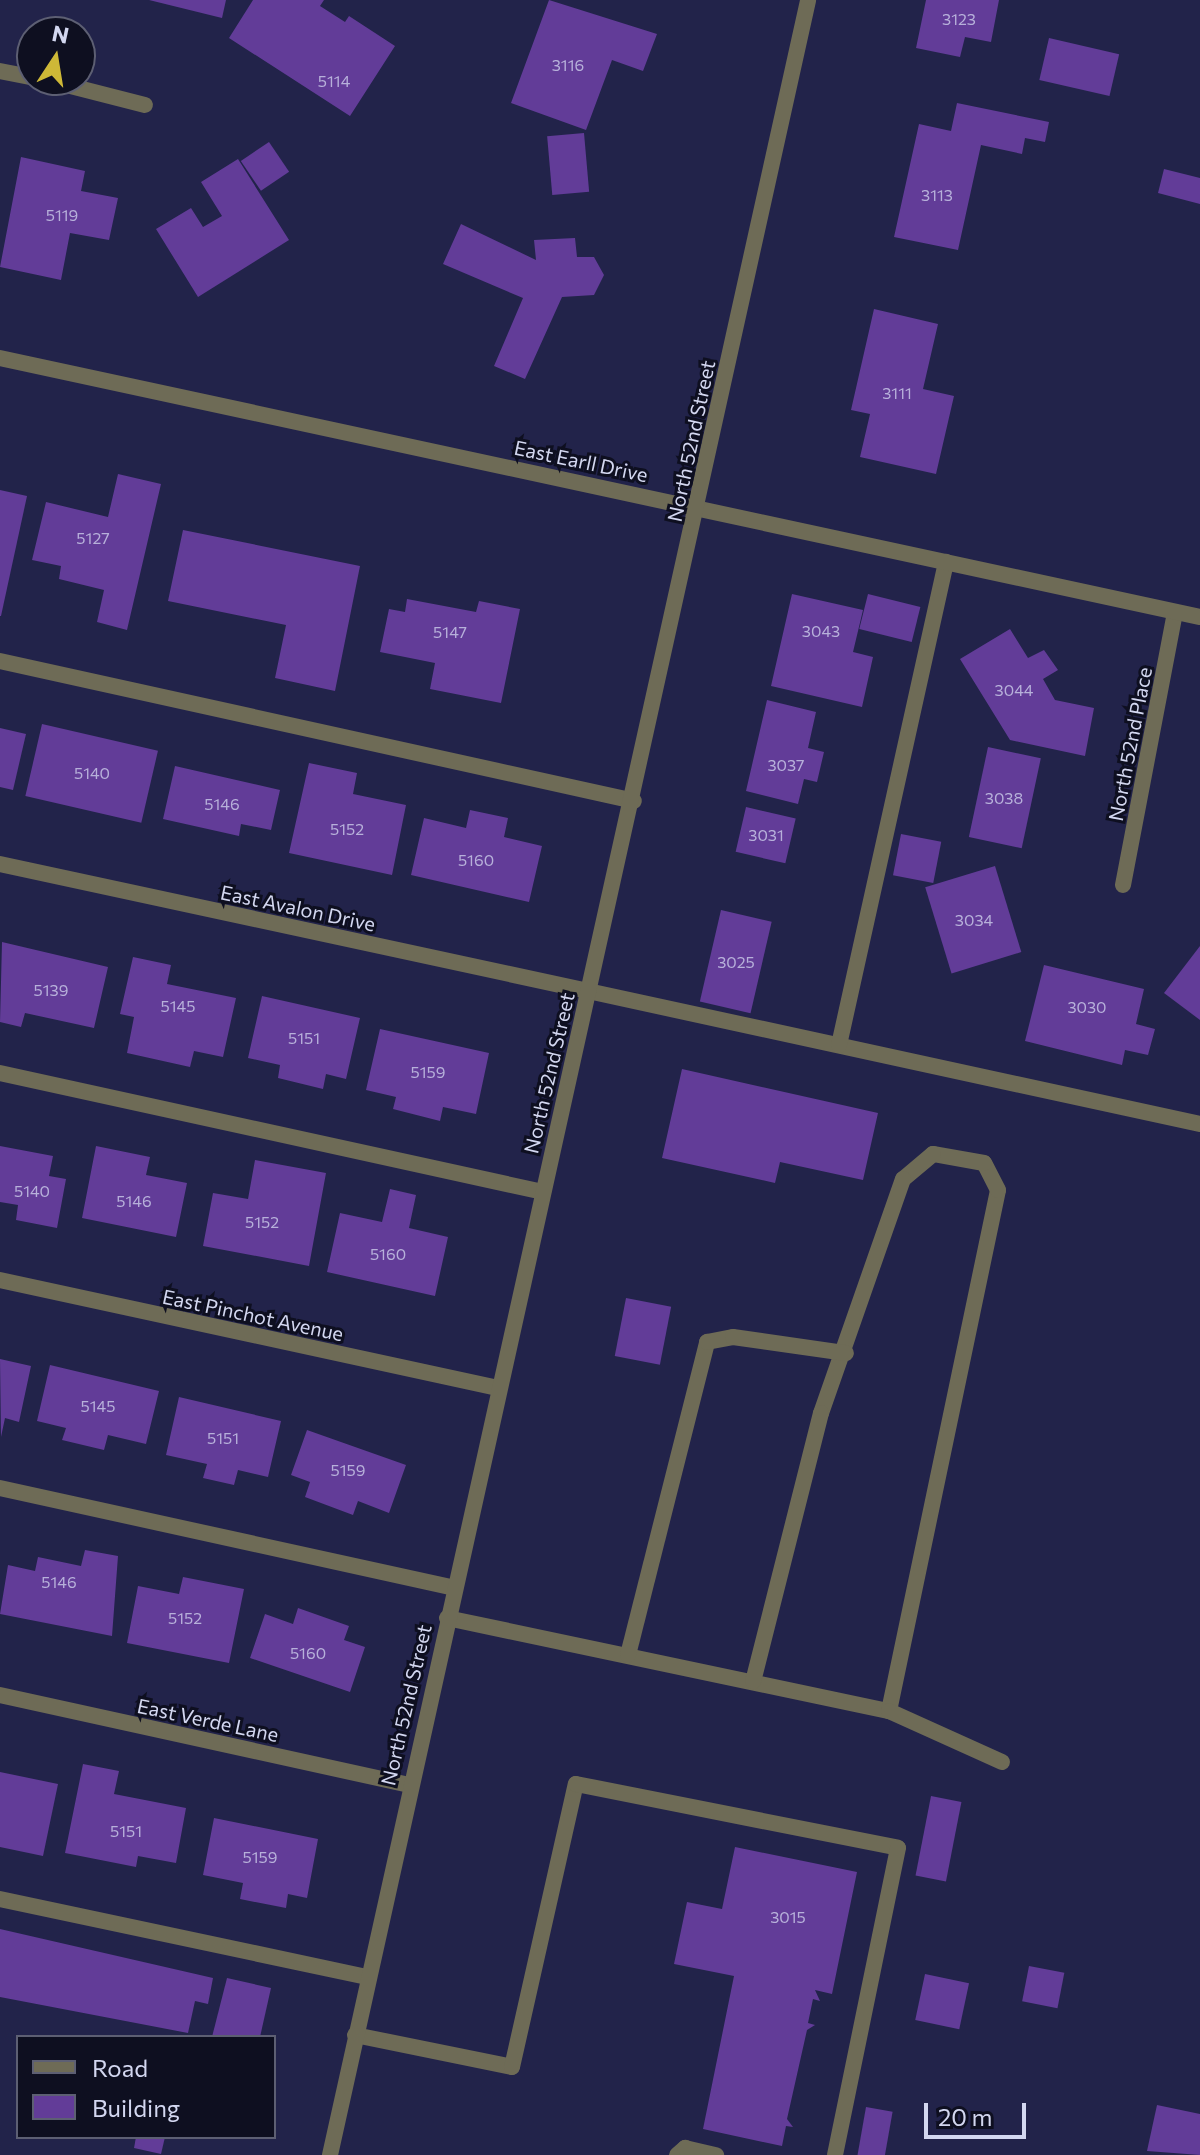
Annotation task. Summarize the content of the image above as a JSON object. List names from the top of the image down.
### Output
{
  "streets": {
    "street": [
      "North 52nd Street",
      "East Earll Drive",
      "North 52nd Place",
      "East Avalon Drive",
      "East Pinchot Avenue",
      "East Verde Lane"
    ]
  },
  "crossings": [
    ["North 52nd Street", "East Earll Drive"],
    ["North 52nd Street", "East Avalon Drive"],
    ["North 52nd Street", "East Pinchot Avenue"],
    ["North 52nd Street", "East Verde Lane"],
    ["East Earll Drive", "North 52nd Place"]
  ],
  "house_numbers": [
    "3123",
    "3116",
    "5114",
    "3113",
    "5119",
    "3111",
    "5127",
    "3043",
    "5147",
    "3044",
    "3037",
    "5140",
    "3038",
    "5146",
    "5152",
    "3031",
    "5160",
    "3034",
    "3025",
    "5139",
    "5145",
    "3030",
    "5151",
    "5159",
    "5140",
    "5146",
    "5152",
    "5160",
    "5145",
    "5151",
    "5159",
    "5146",
    "5152",
    "5160",
    "5151",
    "5159",
    "3015"
  ],
  "legend": ["Road", "Building"],
  "scale_bar": "20 m",
  "north": "top"
}
